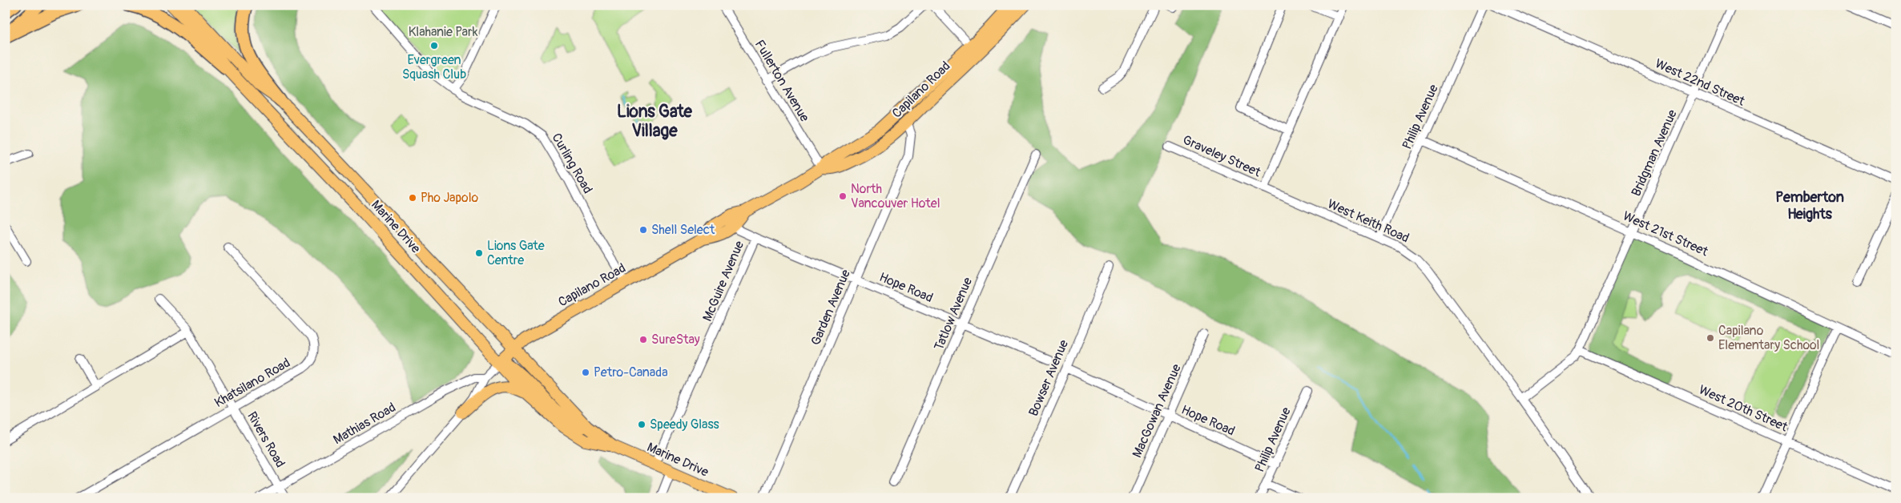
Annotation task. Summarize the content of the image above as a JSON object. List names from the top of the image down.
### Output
{
  "streets": {
    "main road": ["Capilano Road", "Marine Drive"],
    "street": [
      "Fullerton Avenue",
      "West 22nd Street",
      "Philip Avenue",
      "Bridgman Avenue",
      "Graveley Street",
      "Curling Road",
      "West Keith Road",
      "West 21st Street",
      "McGuire Avenue",
      "Hope Road",
      "Garden Avenue",
      "Tatlow Avenue",
      "Bowser Avenue",
      "Khatsilano Road",
      "West 20th Street",
      "MacGowan Avenue",
      "Mathias Road",
      "Rivers Road"
    ]
  },
  "crossings": [
    ["Fullerton Avenue", "Capilano Road"],
    ["West 22nd Street", "Bridgman Avenue"],
    ["Capilano Road", "Curling Road"],
    ["Capilano Road", "Marine Drive"],
    ["Capilano Road", "Hope Road"],
    ["Capilano Road", "Garden Avenue"],
    ["Philip Avenue", "West Keith Road"],
    ["Philip Avenue", "West 21st Street"],
    ["Philip Avenue", "Hope Road"],
    ["Bridgman Avenue", "West Keith Road"],
    ["Bridgman Avenue", "West 21st Street"],
    ["Bridgman Avenue", "West 20th Street"],
    ["Graveley Street", "West Keith Road"],
    ["Marine Drive", "McGuire Avenue"],
    ["McGuire Avenue", "Hope Road"],
    ["Hope Road", "Garden Avenue"],
    ["Hope Road", "Tatlow Avenue"],
    ["Hope Road", "Bowser Avenue"],
    ["Hope Road", "MacGowan Avenue"],
    ["Khatsilano Road", "Rivers Road"],
    ["Mathias Road", "Rivers Road"]
  ],
  "districts": ["Lions Gate Village", "Pemberton Heights"],
  "parks": ["Klahanie Park"],
  "places": [
    "Evergreen Squash Club",
    "North Vancouver Hotel",
    "Pho Japolo",
    "Shell Select",
    "Lions Gate Centre",
    "Capilano Elementary School",
    "SureStay",
    "Petro-Canada",
    "Speedy Glass"
  ]
}
